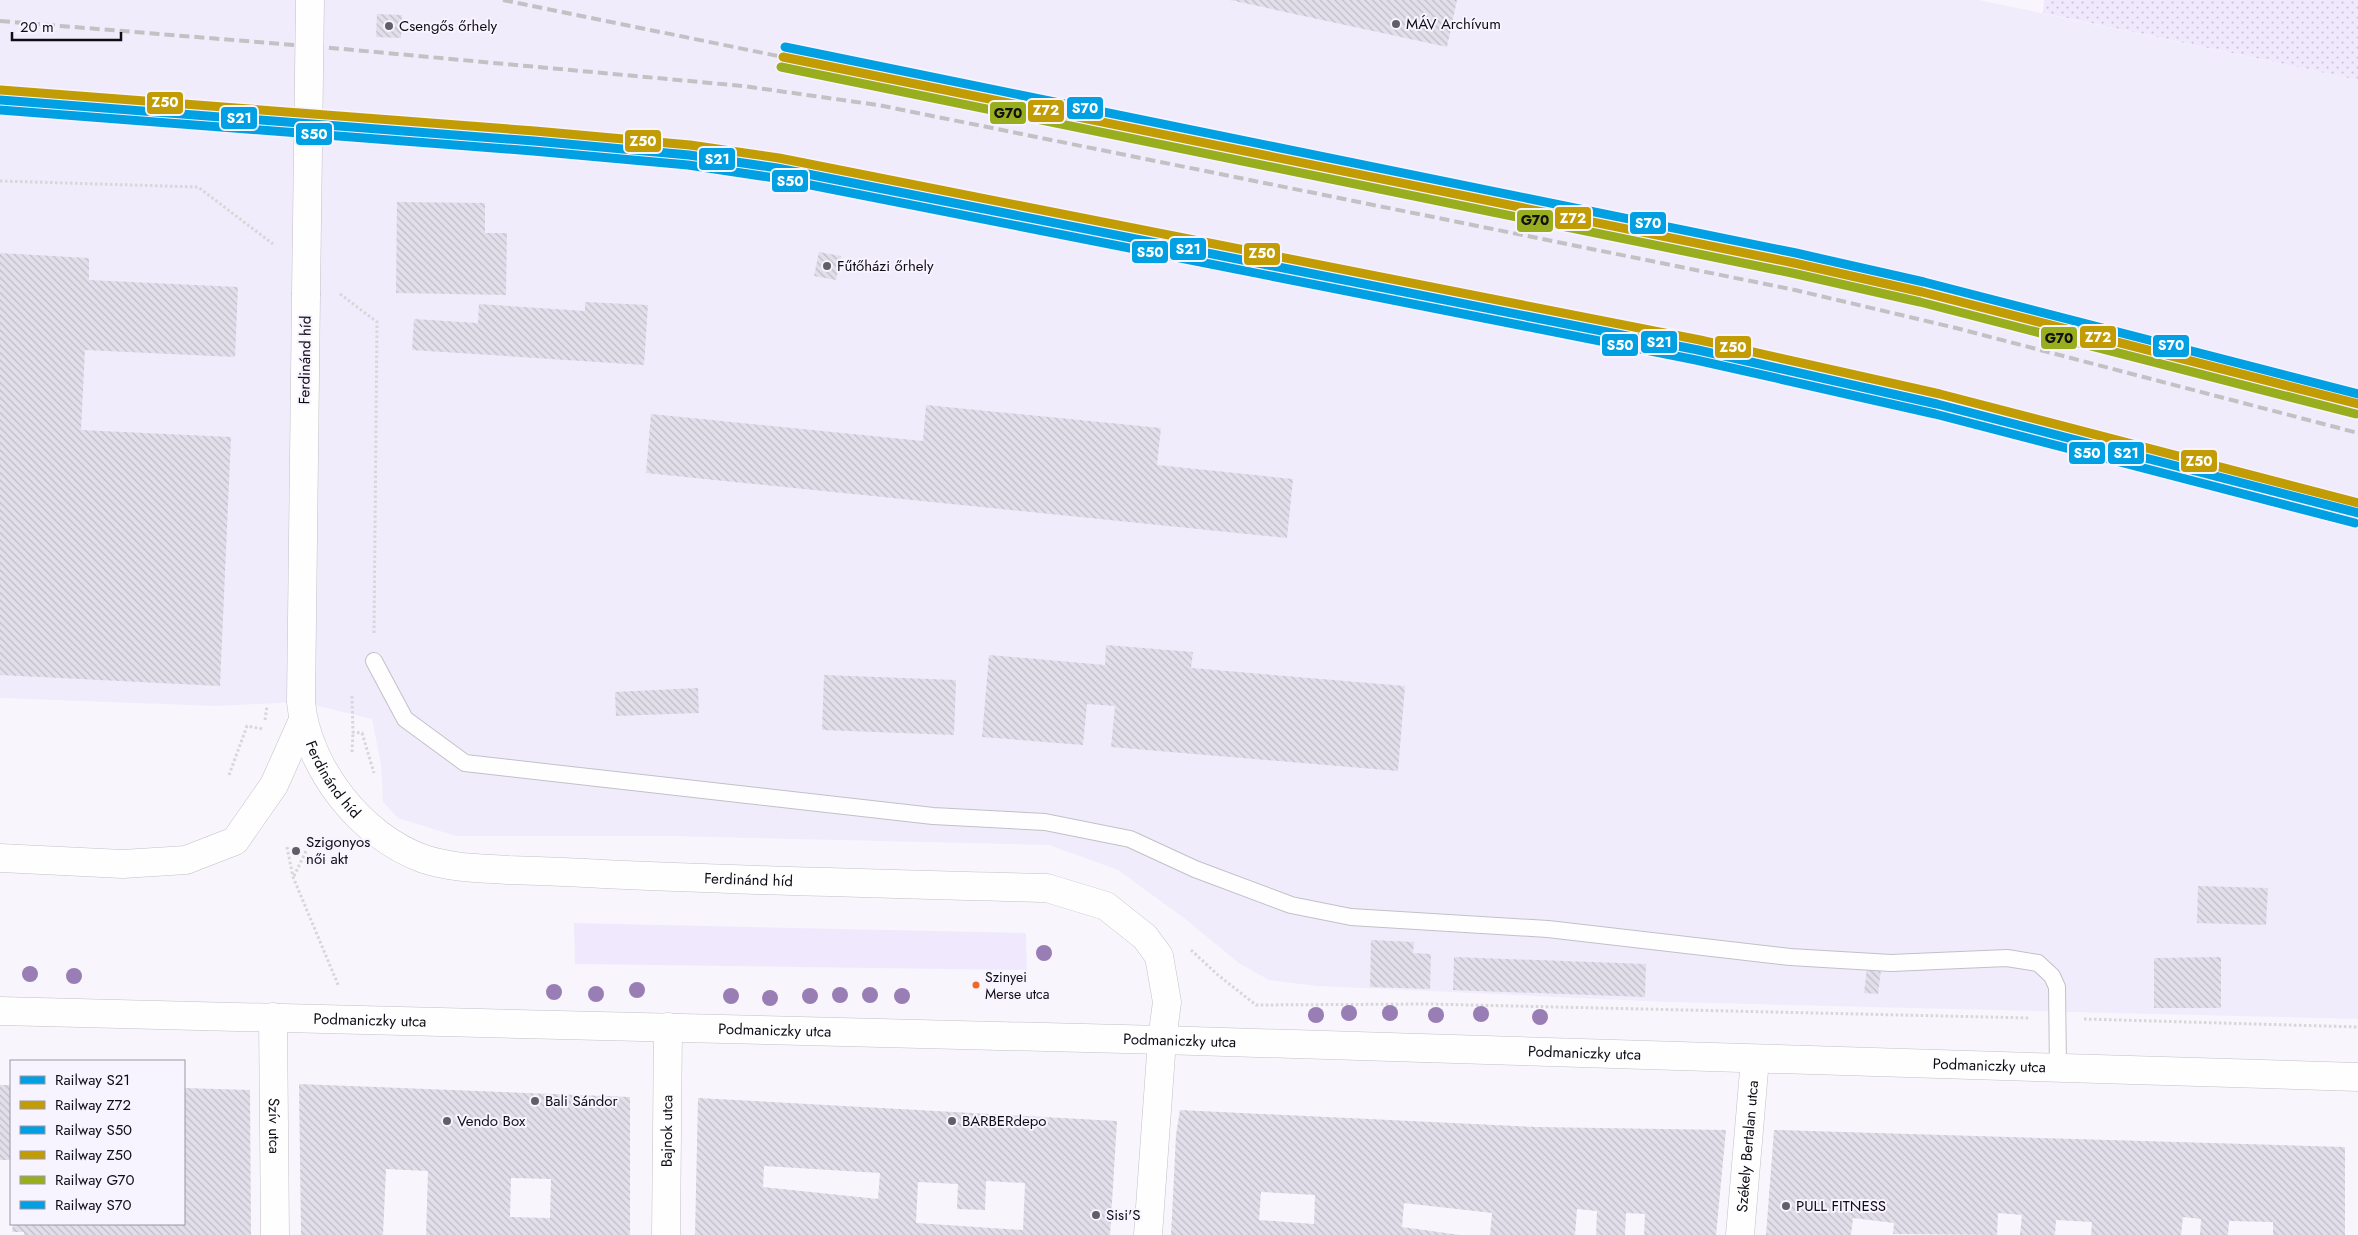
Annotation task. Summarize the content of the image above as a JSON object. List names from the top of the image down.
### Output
{
  "streets": {
    "street": [
      "Ferdinánd híd",
      "Podmaniczky utca",
      "Szív utca",
      "Bajnok utca",
      "Székely Bertalan utca"
    ]
  },
  "crossings": [
    ["Ferdinánd híd", "Podmaniczky utca"],
    ["Podmaniczky utca", "Szív utca"],
    ["Podmaniczky utca", "Bajnok utca"],
    ["Podmaniczky utca", "Székely Bertalan utca"]
  ],
  "places": [
    "MÁV Archívum",
    "Csengős őrhely",
    "Fűtőházi őrhely",
    "Szigonyos női akt",
    "Szinyei Merse utca",
    "Bali Sándor",
    "Vendo Box",
    "BARBERdepo",
    "PULL FITNESS",
    "Sisi'S"
  ],
  "lines": [
    "rail line S70",
    "rail line Z72",
    "rail line G70",
    "rail line Z50",
    "rail line S21",
    "rail line S50"
  ],
  "legend": [
    "Railway S21",
    "Railway Z72",
    "Railway S50",
    "Railway Z50",
    "Railway G70",
    "Railway S70"
  ],
  "scale_bar": "20 m"
}
